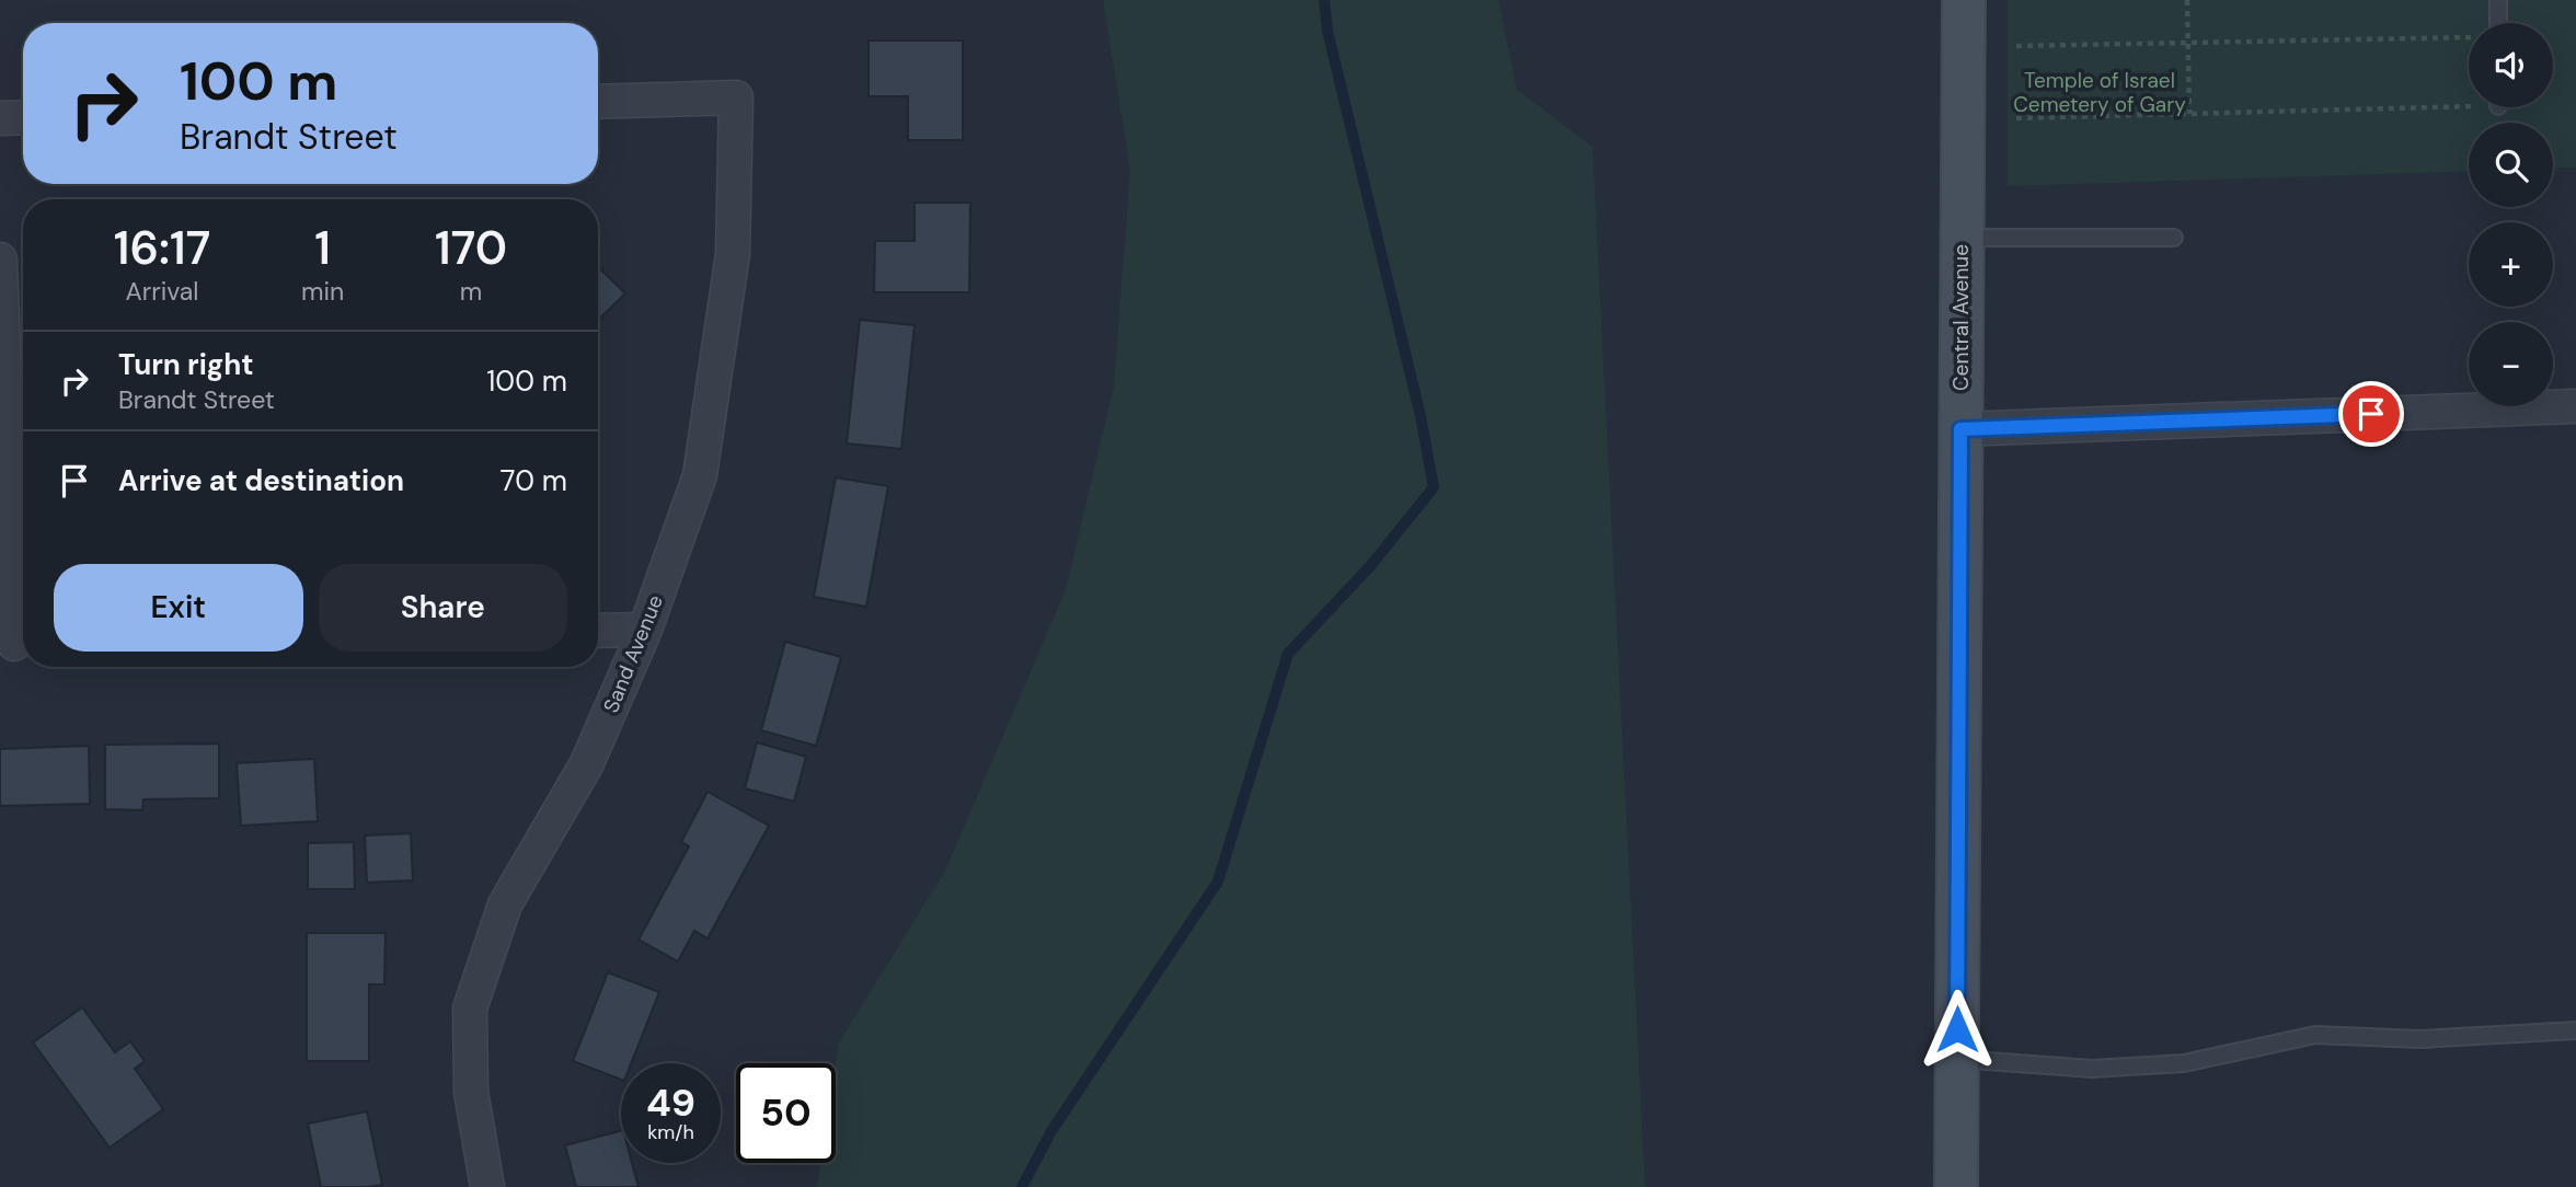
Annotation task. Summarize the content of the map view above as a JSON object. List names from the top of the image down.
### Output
{
  "streets": {
    "main road": ["Central Avenue"],
    "street": ["Sand Avenue"]
  },
  "parks": ["Temple of Israel Cemetery of Gary"],
  "page": {
    "map_buttons": ["+", "−"],
    "turn": ["100 m", "Brandt Street"],
    "eta": [
      "16:17",
      "Arrival",
      "1",
      "min",
      "170",
      "m"
    ],
    "list": [
      {
        "name": "Turn right",
        "note": "Brandt Street",
        "value": "100 m"
      },
      {
        "name": "Arrive at destination",
        "value": "70 m"
      }
    ],
    "buttons": ["Exit", "Share"],
    "speed": "49 km/h",
    "limit": "50"
  }
}
